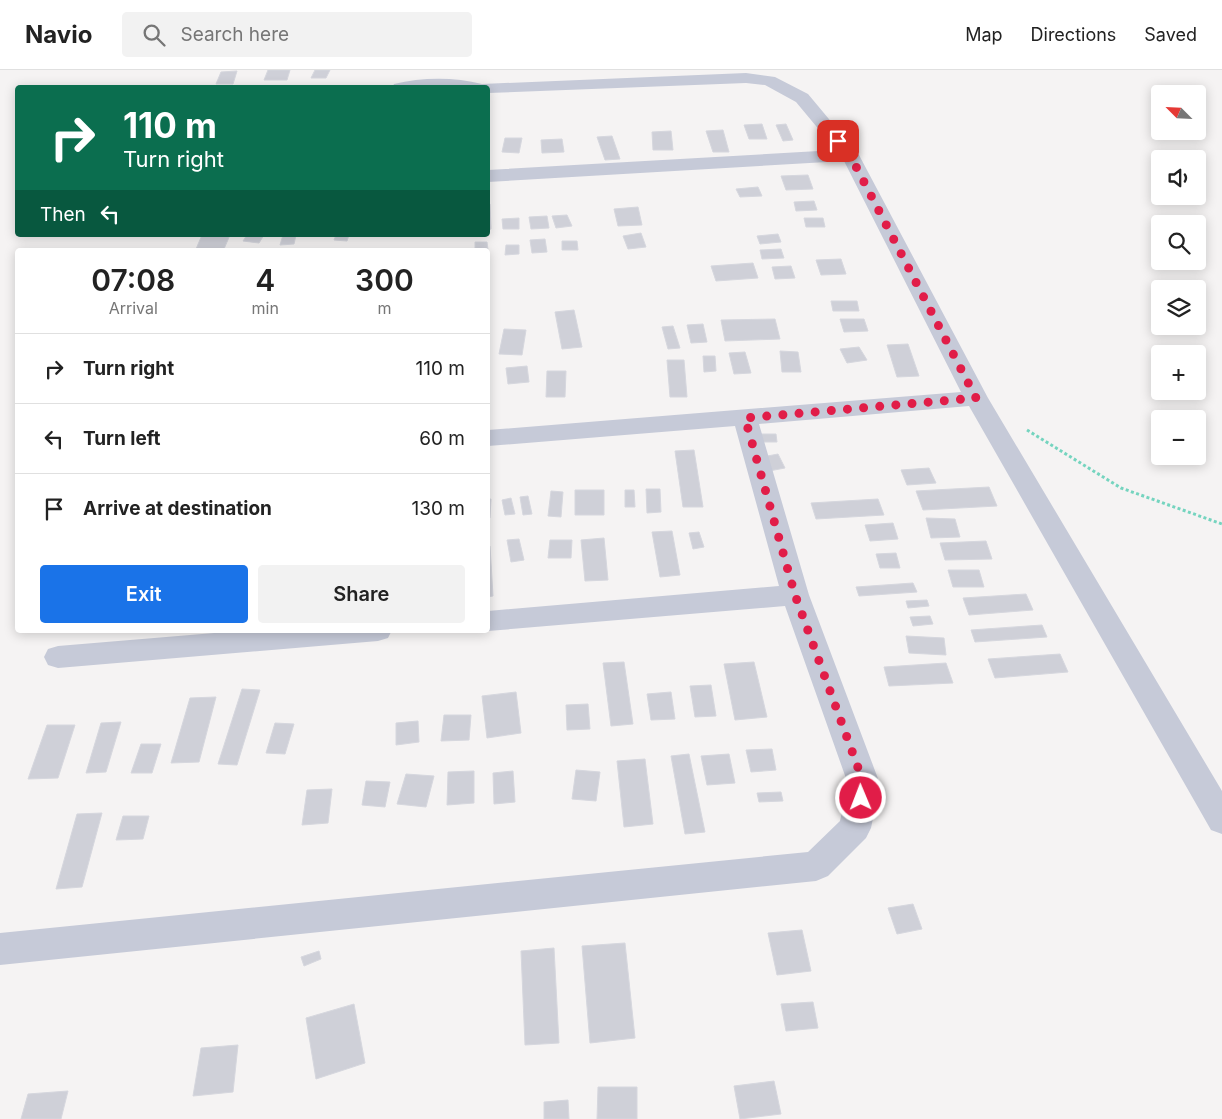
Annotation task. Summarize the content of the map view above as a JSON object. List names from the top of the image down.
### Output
{
  "north": "top left",
  "page": {
    "header": "Navio",
    "search": "Search here",
    "nav": ["Map", "Directions", "Saved"],
    "map_buttons": ["+", "−"],
    "turn": ["110 m", "Turn right"],
    "then": "Then",
    "eta": [
      "07:08",
      "Arrival",
      "4",
      "min",
      "300",
      "m"
    ],
    "list": [
      {
        "name": "Turn right",
        "value": "110 m"
      },
      {
        "name": "Turn left",
        "value": "60 m"
      },
      {
        "name": "Arrive at destination",
        "value": "130 m"
      }
    ],
    "buttons": ["Exit", "Share"]
  }
}
